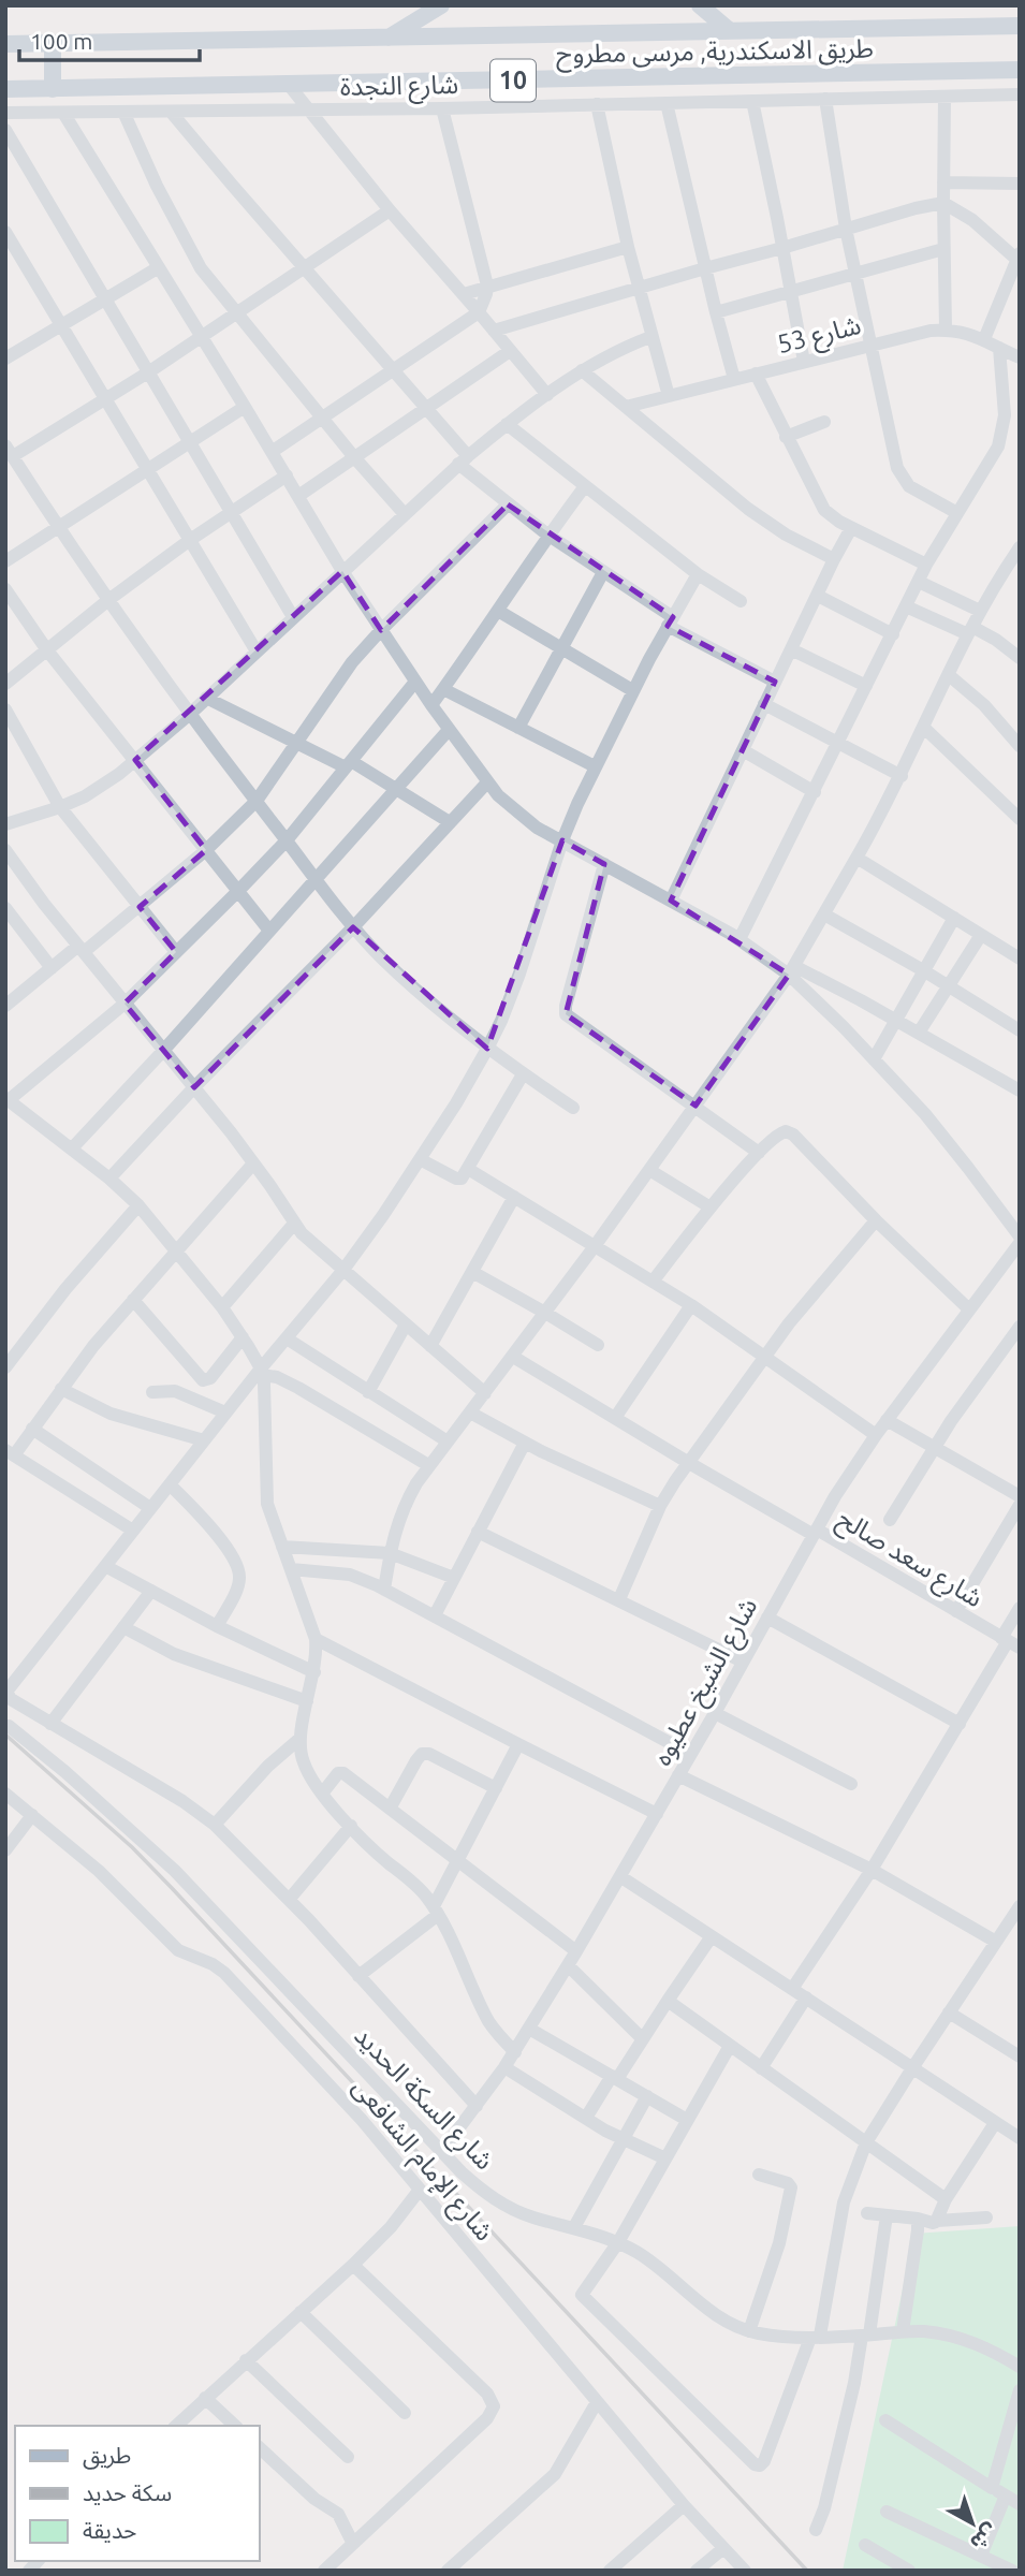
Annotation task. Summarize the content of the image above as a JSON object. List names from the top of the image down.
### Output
{
  "streets": {
    "main road": ["طريق الاسكندرية, مرسى مطروح", "10"],
    "street": [
      "شارع النجدة",
      "شارع 53",
      "شارع سعد صالح",
      "شارع الشيخ عطيوه",
      "شارع السكة الحديد",
      "شارع الإمام الشافعى"
    ]
  },
  "crossings": [
    ["شارع سعد صالح", "شارع الشيخ عطيوه"],
    ["شارع الشيخ عطيوه", "شارع السكة الحديد"]
  ],
  "legend": ["طريق", "سكة حديد", "حديقة"],
  "scale_bar": "100 m",
  "north": "bottom right"
}
